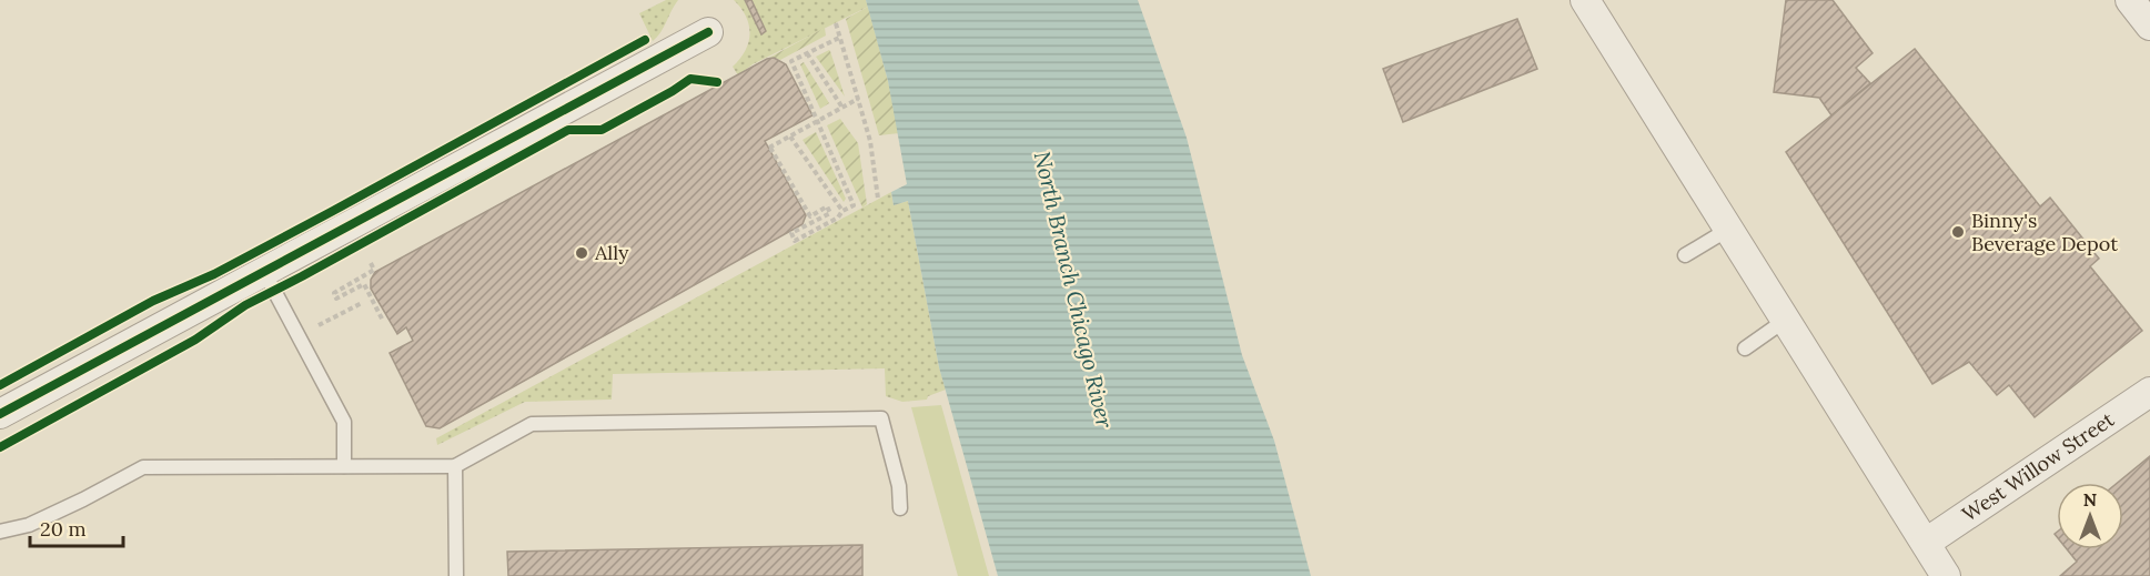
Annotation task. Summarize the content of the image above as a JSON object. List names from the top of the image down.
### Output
{
  "streets": {
    "street": ["West Willow Street"]
  },
  "water": ["North Branch Chicago River"],
  "places": ["Binny's Beverage Depot", "Ally"],
  "scale_bar": "20 m",
  "north": "top"
}
